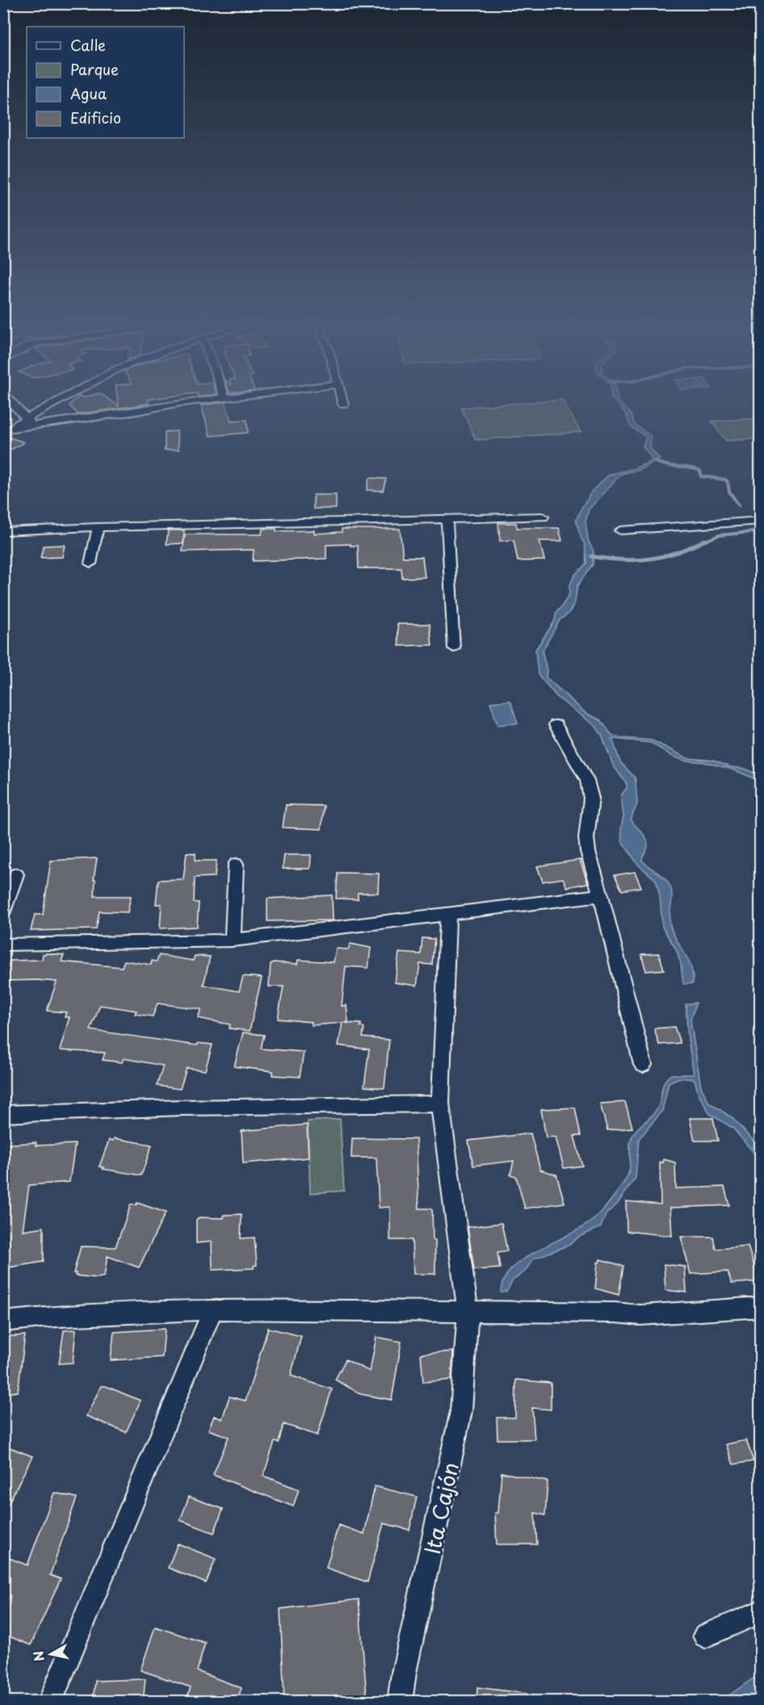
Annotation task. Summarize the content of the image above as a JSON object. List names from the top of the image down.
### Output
{
  "streets": {
    "street": ["Ita Cajón"]
  },
  "legend": [
    "Calle",
    "Parque",
    "Agua",
    "Edificio"
  ],
  "north": "left"
}
